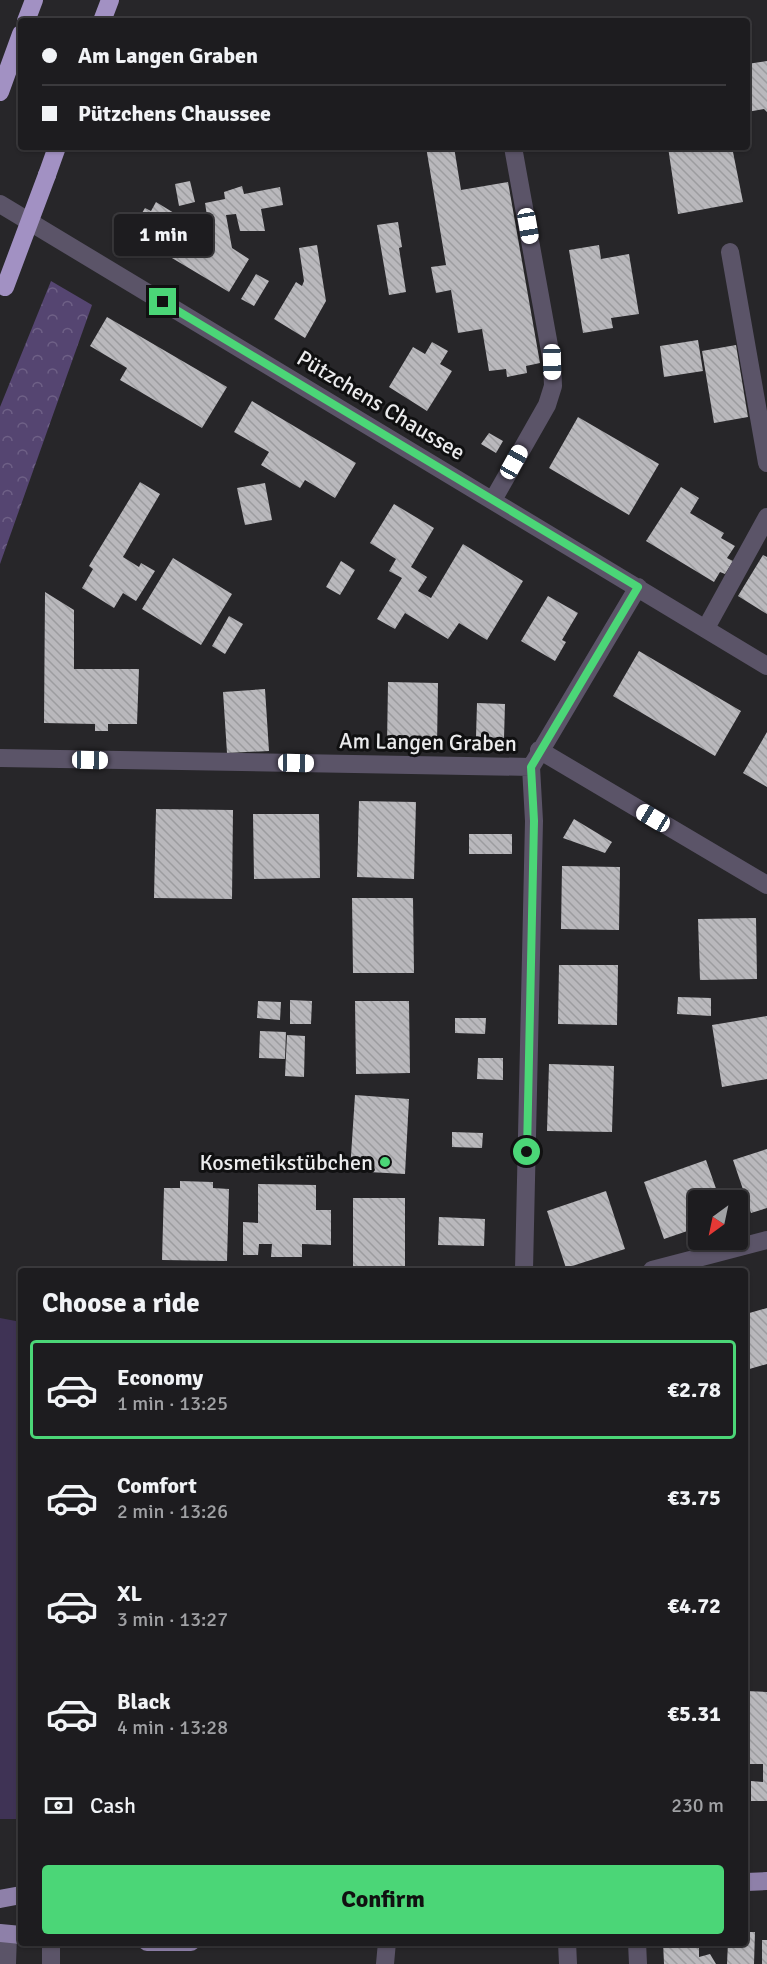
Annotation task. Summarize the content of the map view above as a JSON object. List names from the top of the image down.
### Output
{
  "streets": {
    "street": ["Pützchens Chaussee", "Am Langen Graben"]
  },
  "crossings": [
    ["Pützchens Chaussee", "Am Langen Graben"]
  ],
  "places": ["Kosmetikstübchen"],
  "north": "bottom left",
  "page": {
    "banner": ["Am Langen Graben", "Pützchens Chaussee"],
    "bubble": "1 min",
    "heading": "Choose a ride",
    "list": [
      {
        "name": "Economy",
        "note": "1 min · 13:25",
        "value": "€2.78"
      },
      {
        "name": "Comfort",
        "note": "2 min · 13:26",
        "value": "€3.75"
      },
      {
        "name": "XL",
        "note": "3 min · 13:27",
        "value": "€4.72"
      },
      {
        "name": "Black",
        "note": "4 min · 13:28",
        "value": "€5.31"
      }
    ],
    "pay": ["Cash", "230 m"],
    "buttons": "Confirm"
  }
}
